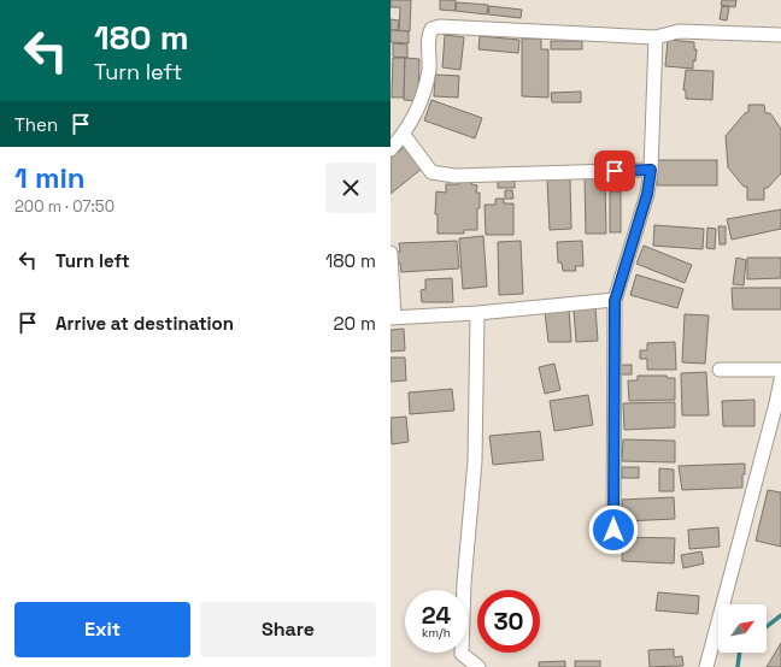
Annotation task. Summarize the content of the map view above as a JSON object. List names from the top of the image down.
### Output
{
  "north": "top right",
  "page": {
    "turn": ["180 m", "Turn left"],
    "then": "Then",
    "heading": ["1 min", "200 m · 07:50"],
    "list": [
      {
        "name": "Turn left",
        "value": "180 m"
      },
      {
        "name": "Arrive at destination",
        "value": "20 m"
      }
    ],
    "speed": "24 km/h",
    "limit": "30",
    "buttons": ["Exit", "Share"]
  }
}
